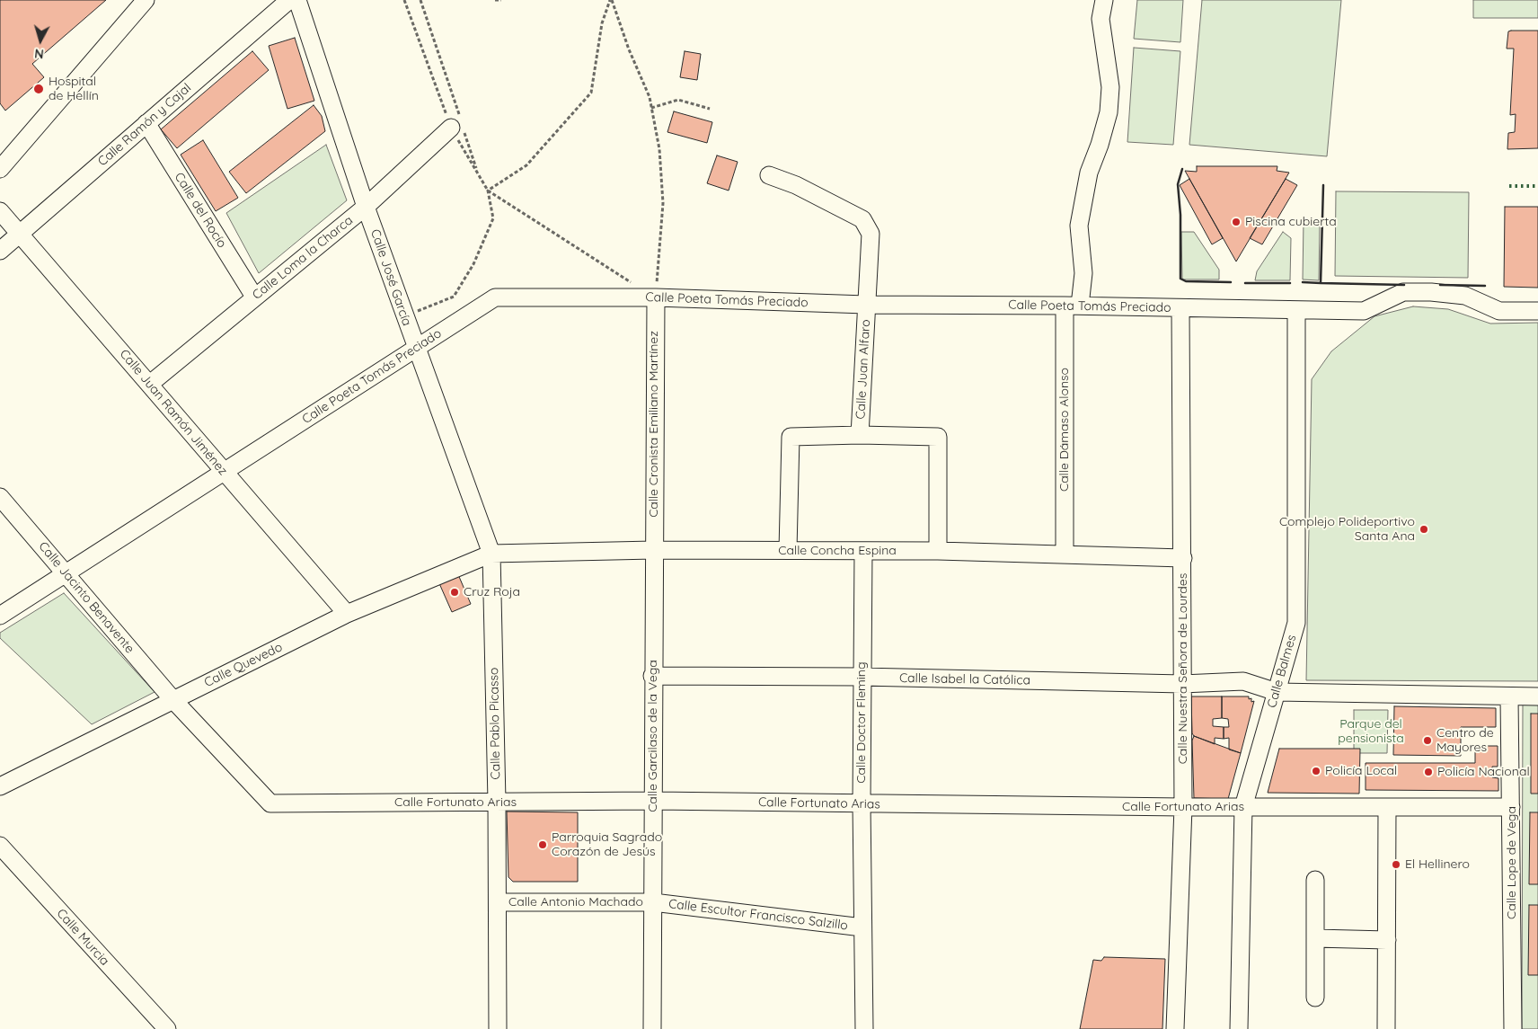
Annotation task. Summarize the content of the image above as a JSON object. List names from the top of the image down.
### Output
{
  "streets": {
    "street": [
      "Calle Ramón y Cajal",
      "Calle del Rocío",
      "Calle Loma la Charca",
      "Calle José García",
      "Calle Poeta Tomás Preciado",
      "Calle Juan Alfaro",
      "Calle Juan Ramón Jiménez",
      "Calle Cronista Emiliano Martínez",
      "Calle Dámaso Alonso",
      "Calle Concha Espina",
      "Calle Jacinto Benavente",
      "Calle Quevedo",
      "Calle Nuestra Señora de Lourdes",
      "Calle Balmes",
      "Calle Isabel la Católica",
      "Calle Doctor Fleming",
      "Calle Pablo Picasso",
      "Calle Garcilaso de la Vega",
      "Calle Fortunato Arias",
      "Calle Lope de Vega",
      "Calle Antonio Machado",
      "Calle Escultor Francisco Salzillo",
      "Calle Murcia"
    ]
  },
  "crossings": [
    ["Calle Ramón y Cajal", "Calle del Rocío"],
    ["Calle Ramón y Cajal", "Calle Juan Ramón Jiménez"],
    ["Calle del Rocío", "Calle Loma la Charca"],
    ["Calle Loma la Charca", "Calle José García"],
    ["Calle Loma la Charca", "Calle Juan Ramón Jiménez"],
    ["Calle José García", "Calle Poeta Tomás Preciado"],
    ["Calle José García", "Calle Concha Espina"],
    ["Calle José García", "Calle Quevedo"],
    ["Calle José García", "Calle Pablo Picasso"],
    ["Calle Poeta Tomás Preciado", "Calle Juan Alfaro"],
    ["Calle Poeta Tomás Preciado", "Calle Juan Ramón Jiménez"],
    ["Calle Poeta Tomás Preciado", "Calle Cronista Emiliano Martínez"],
    ["Calle Poeta Tomás Preciado", "Calle Dámaso Alonso"],
    ["Calle Poeta Tomás Preciado", "Calle Jacinto Benavente"],
    ["Calle Poeta Tomás Preciado", "Calle Nuestra Señora de Lourdes"],
    ["Calle Poeta Tomás Preciado", "Calle Balmes"],
    ["Calle Juan Alfaro", "Calle Concha Espina"],
    ["Calle Juan Ramón Jiménez", "Calle Quevedo"],
    ["Calle Cronista Emiliano Martínez", "Calle Concha Espina"],
    ["Calle Cronista Emiliano Martínez", "Calle Garcilaso de la Vega"],
    ["Calle Dámaso Alonso", "Calle Concha Espina"],
    ["Calle Concha Espina", "Calle Quevedo"],
    ["Calle Concha Espina", "Calle Nuestra Señora de Lourdes"],
    ["Calle Concha Espina", "Calle Doctor Fleming"],
    ["Calle Concha Espina", "Calle Pablo Picasso"],
    ["Calle Concha Espina", "Calle Garcilaso de la Vega"],
    ["Calle Jacinto Benavente", "Calle Quevedo"],
    ["Calle Jacinto Benavente", "Calle Fortunato Arias"],
    ["Calle Quevedo", "Calle Pablo Picasso"],
    ["Calle Quevedo", "Calle Fortunato Arias"],
    ["Calle Nuestra Señora de Lourdes", "Calle Isabel la Católica"],
    ["Calle Nuestra Señora de Lourdes", "Calle Fortunato Arias"],
    ["Calle Balmes", "Calle Isabel la Católica"],
    ["Calle Balmes", "Calle Fortunato Arias"],
    ["Calle Isabel la Católica", "Calle Doctor Fleming"],
    ["Calle Isabel la Católica", "Calle Garcilaso de la Vega"],
    ["Calle Isabel la Católica", "Calle Lope de Vega"],
    ["Calle Doctor Fleming", "Calle Fortunato Arias"],
    ["Calle Doctor Fleming", "Calle Escultor Francisco Salzillo"],
    ["Calle Pablo Picasso", "Calle Fortunato Arias"],
    ["Calle Pablo Picasso", "Calle Antonio Machado"],
    ["Calle Garcilaso de la Vega", "Calle Fortunato Arias"],
    ["Calle Garcilaso de la Vega", "Calle Antonio Machado"],
    ["Calle Garcilaso de la Vega", "Calle Escultor Francisco Salzillo"],
    ["Calle Fortunato Arias", "Calle Lope de Vega"],
    ["Calle Antonio Machado", "Calle Escultor Francisco Salzillo"]
  ],
  "parks": ["Parque del pensionista"],
  "places": [
    "Hospital de Hellín",
    "Piscina cubierta",
    "Complejo Polideportivo Santa Ana",
    "Cruz Roja",
    "Centro de Mayores",
    "Policía Local",
    "Policía Nacional",
    "Parroquia Sagrado Corazón de Jesús",
    "El Hellinero"
  ],
  "north": "bottom"
}
